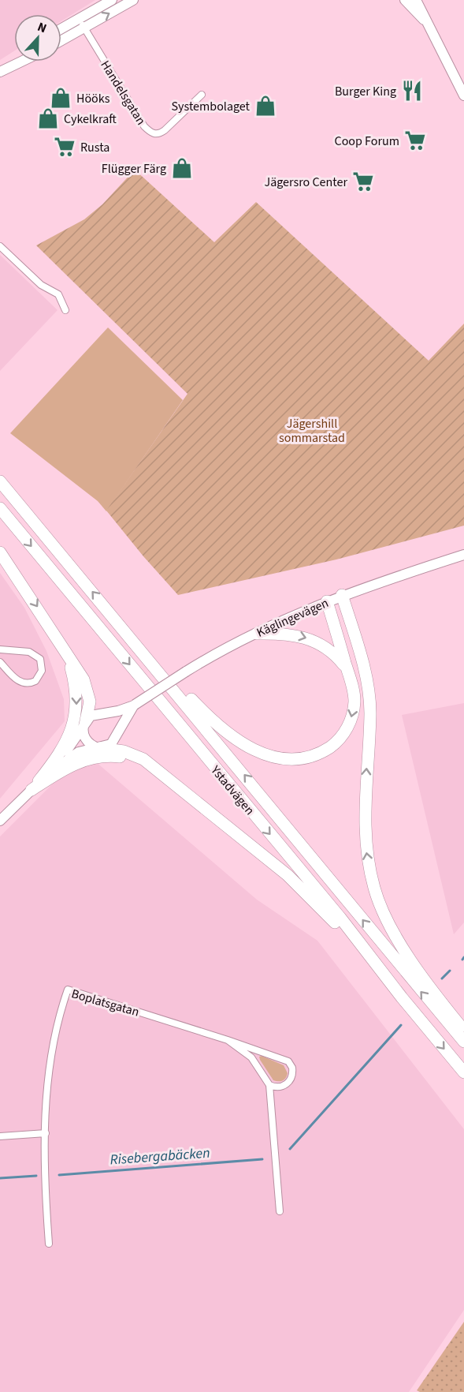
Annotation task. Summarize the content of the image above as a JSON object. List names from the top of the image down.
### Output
{
  "streets": {
    "highway": ["Ystadvägen"],
    "main road": ["Käglingevägen"],
    "street": ["Handelsgatan", "Boplatsgatan"]
  },
  "water": ["Risebergabäcken"],
  "parks": ["Jägershill sommarstad"],
  "places": {
    "restaurant": ["Burger King"],
    "shop": [
      "Hööks",
      "Systembolaget",
      "Cykelkraft",
      "Flügger Färg"
    ],
    "supermarket": ["Coop Forum", "Rusta", "Jägersro Center"]
  },
  "north": "top"
}
